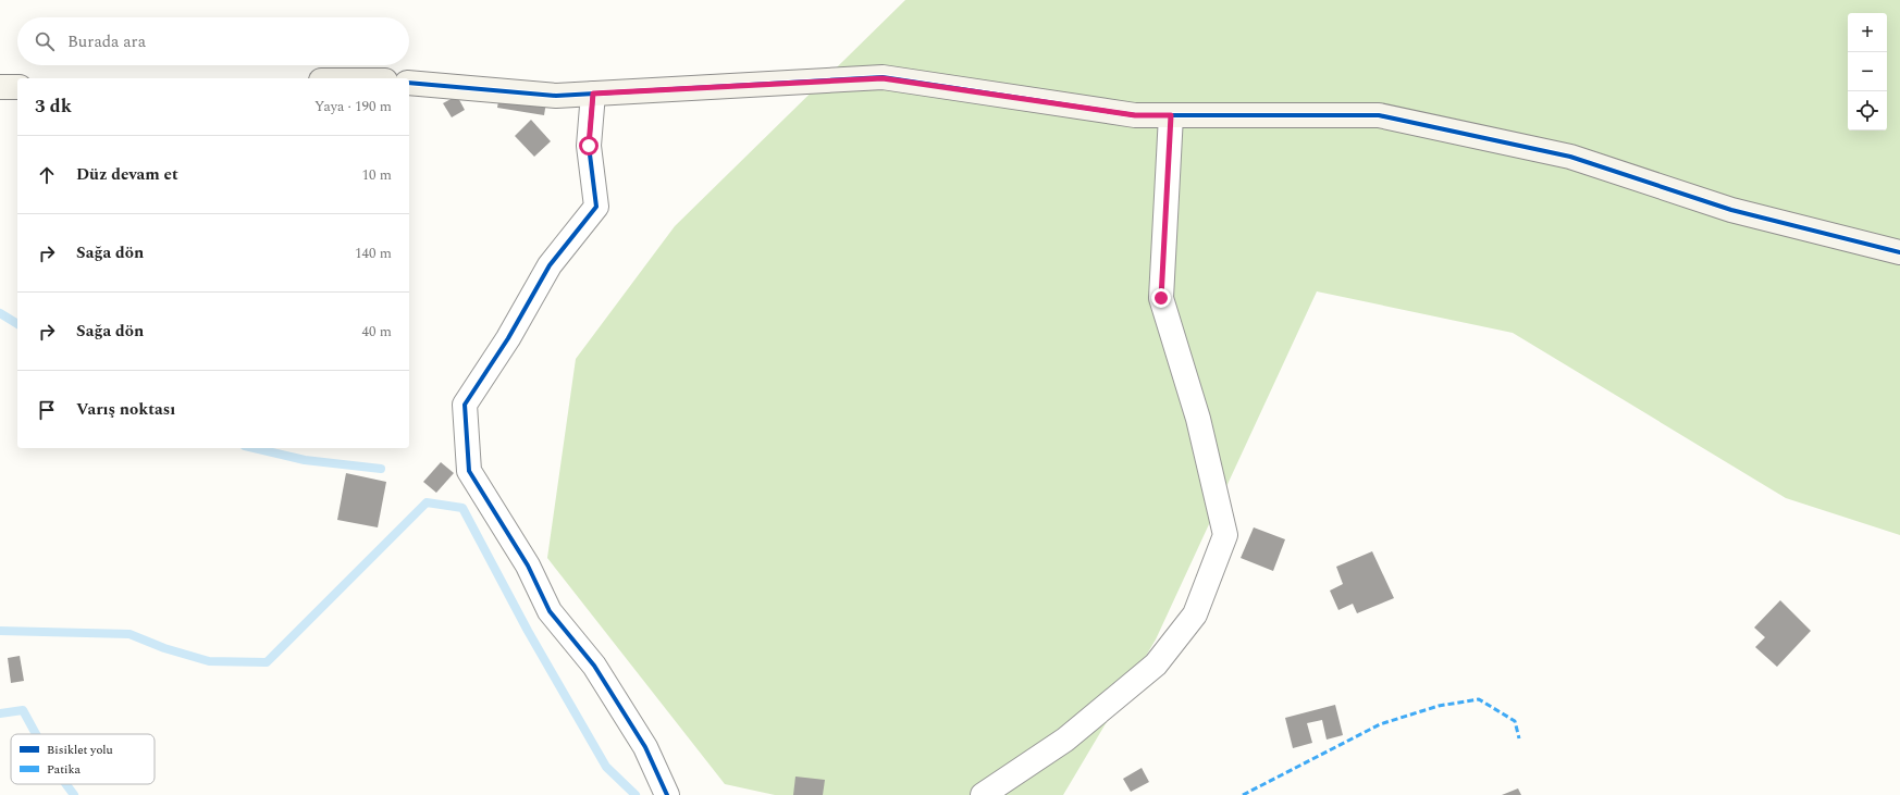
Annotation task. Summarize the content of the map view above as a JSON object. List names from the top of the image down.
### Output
{
  "legend": ["Bisiklet yolu", "Patika"],
  "page": {
    "map_buttons": ["+", "−"],
    "search": "Burada ara",
    "heading": ["3 dk", "Yaya · 190 m"],
    "list": [
      ["Düz devam et", "10 m"],
      ["Sağa dön", "140 m"],
      ["Sağa dön", "40 m"],
      "Varış noktası"
    ]
  }
}
